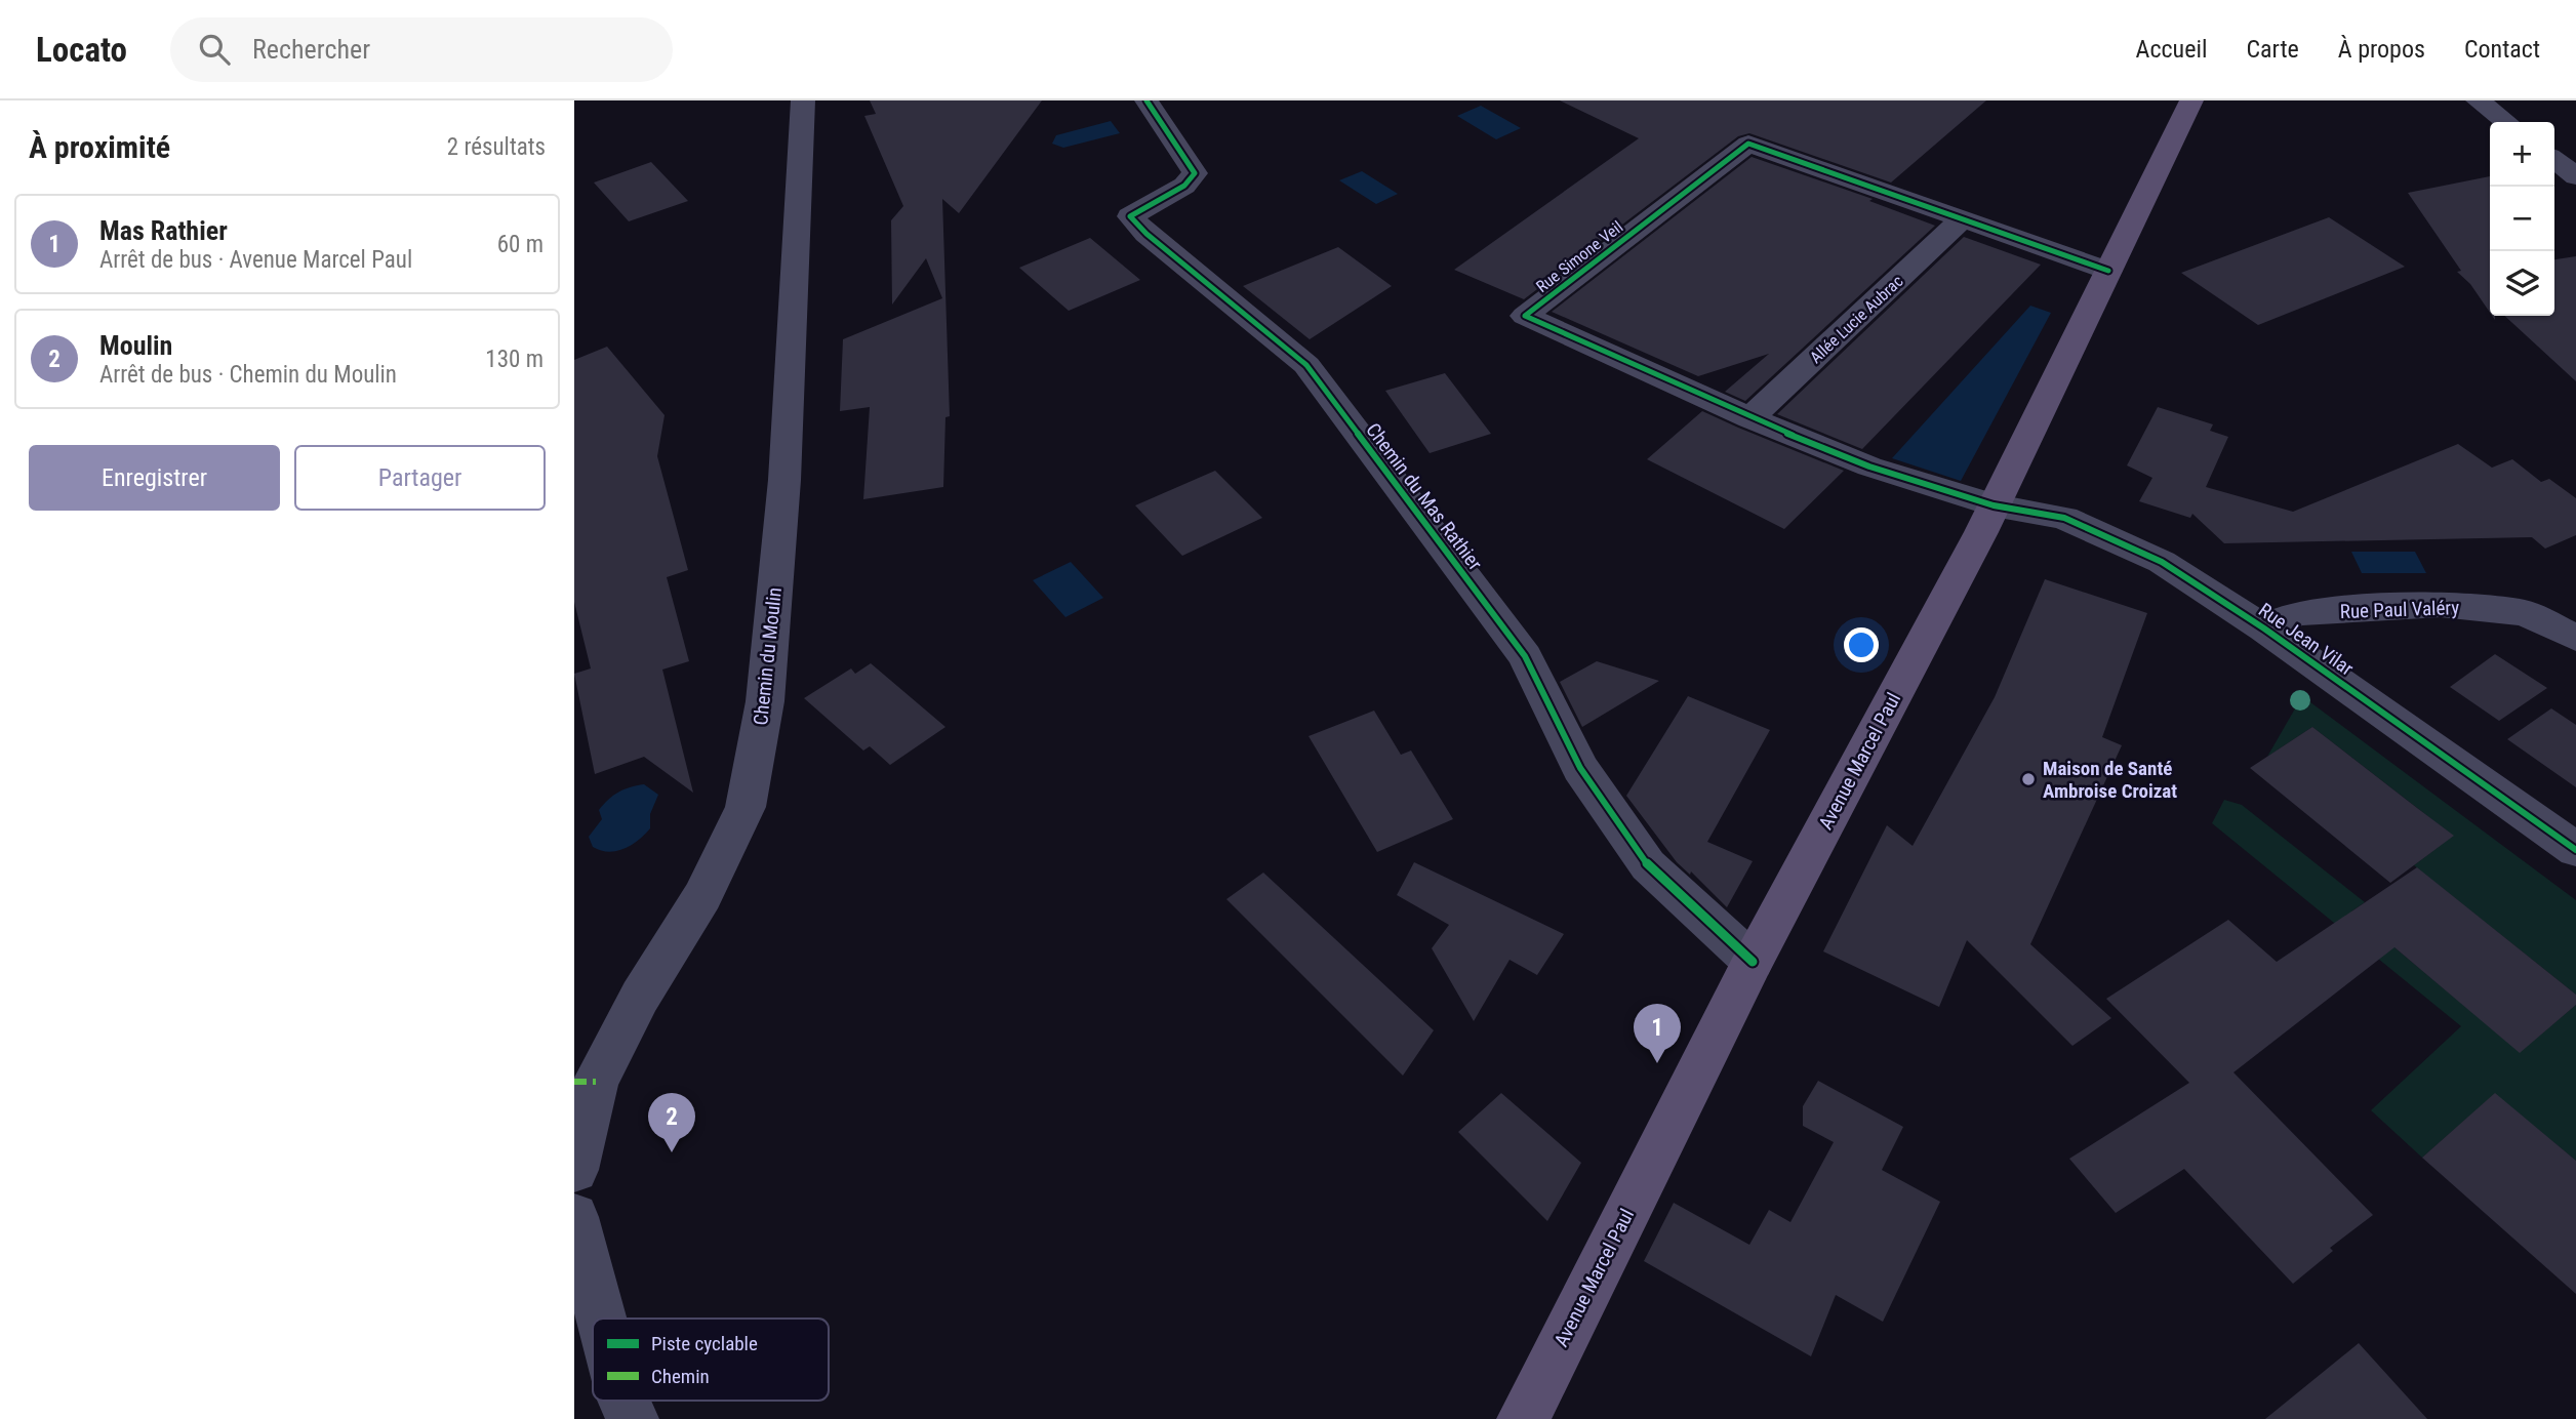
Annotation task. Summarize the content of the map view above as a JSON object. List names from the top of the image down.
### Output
{
  "streets": {
    "main road": ["Avenue Marcel Paul"],
    "street": [
      "Rue Simone Veil",
      "Allée Lucie Aubrac",
      "Chemin du Mas Rathier",
      "Rue Paul Valéry",
      "Rue Jean Vilar",
      "Chemin du Moulin"
    ]
  },
  "crossings": [
    ["Rue Simone Veil", "Allée Lucie Aubrac"],
    ["Rue Simone Veil", "Rue Jean Vilar"],
    ["Rue Simone Veil", "Avenue Marcel Paul"],
    ["Chemin du Mas Rathier", "Avenue Marcel Paul"],
    ["Rue Paul Valéry", "Rue Jean Vilar"],
    ["Rue Jean Vilar", "Avenue Marcel Paul"]
  ],
  "places": ["Maison de Santé Ambroise Croizat"],
  "legend": ["Piste cyclable", "Chemin"],
  "page": {
    "header": "Locato",
    "search": "Rechercher",
    "nav": [
      "Accueil",
      "Carte",
      "À propos",
      "Contact"
    ],
    "heading": ["À proximité", "2 résultats"],
    "map_buttons": ["+", "−"],
    "list": [
      {
        "mark": "1",
        "name": "Mas Rathier",
        "note": "Arrêt de bus · Avenue Marcel Paul",
        "value": "60 m"
      },
      {
        "mark": "2",
        "name": "Moulin",
        "note": "Arrêt de bus · Chemin du Moulin",
        "value": "130 m"
      }
    ],
    "buttons": ["Enregistrer", "Partager"],
    "pins": ["1", "2"]
  }
}
